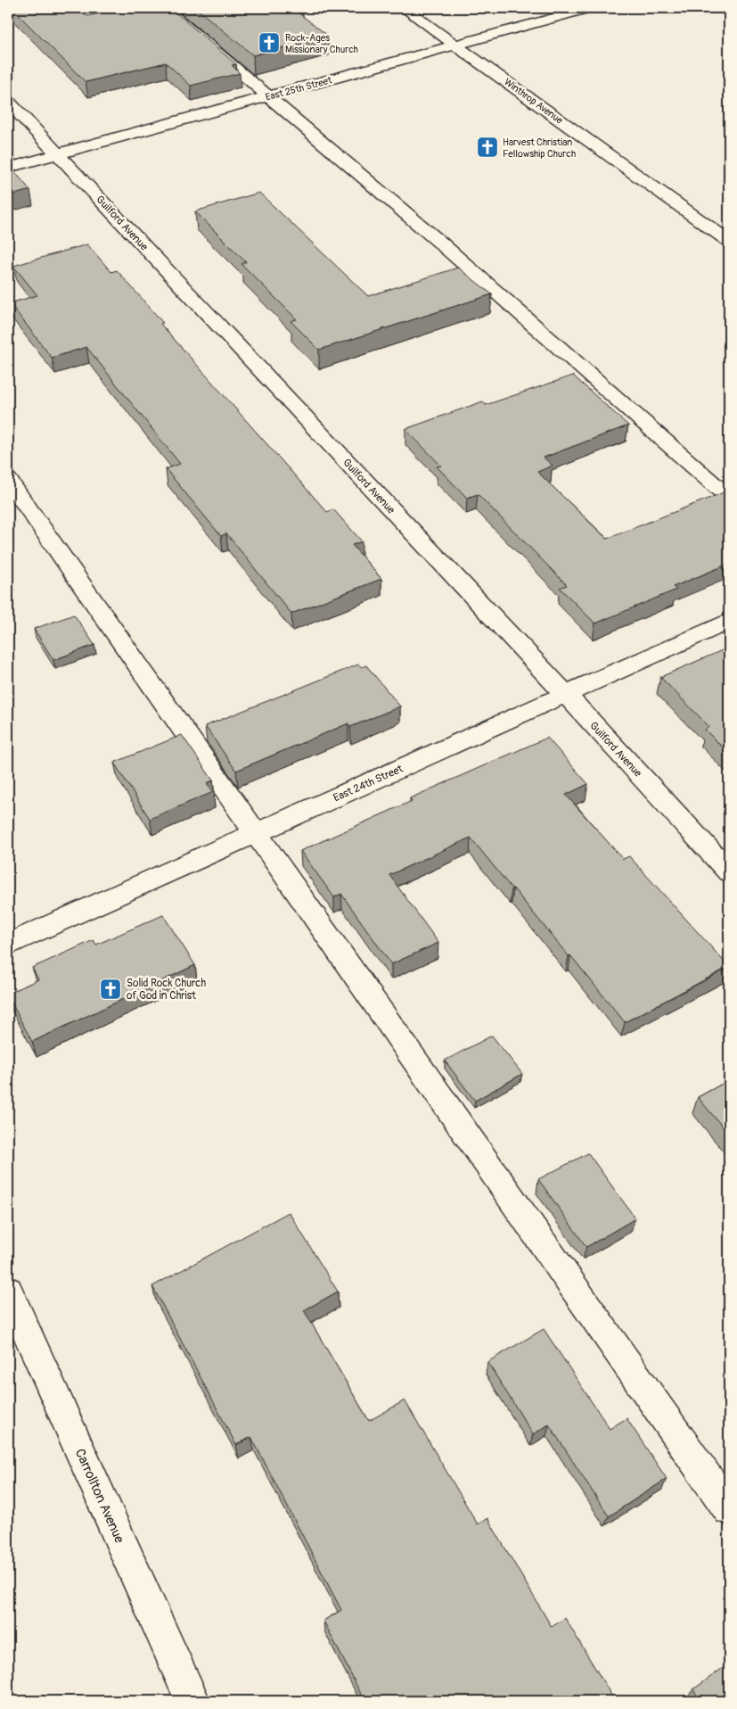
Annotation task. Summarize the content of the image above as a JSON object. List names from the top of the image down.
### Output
{
  "streets": {
    "street": [
      "East 25th Street",
      "Winthrop Avenue",
      "Guilford Avenue",
      "East 24th Street",
      "Carrollton Avenue"
    ]
  },
  "crossings": [
    ["East 25th Street", "Winthrop Avenue"],
    ["East 25th Street", "Guilford Avenue"],
    ["Guilford Avenue", "East 24th Street"]
  ],
  "places": {
    "church": ["Rock-Ages Missionary Church", "Harvest Christian Fellowship Church", "Solid Rock Church of God in Christ"]
  }
}
